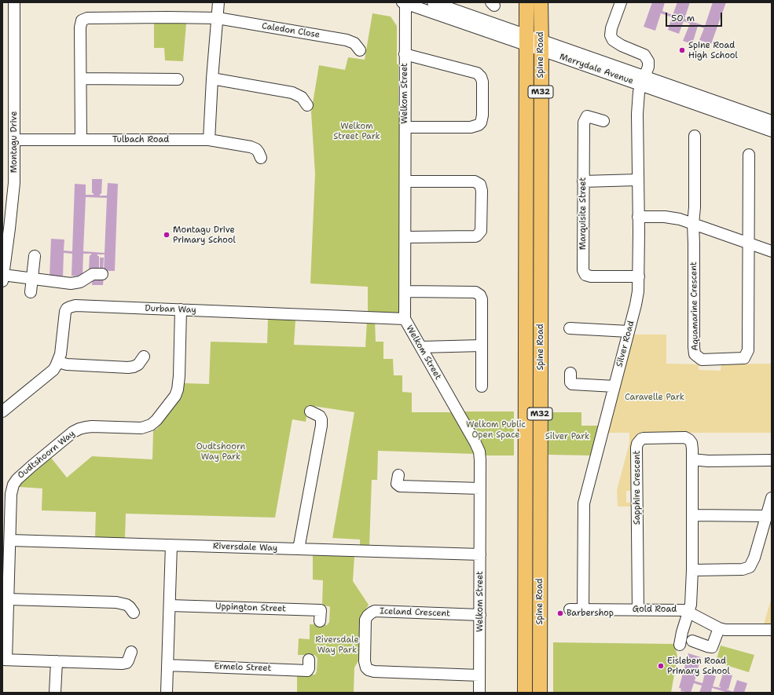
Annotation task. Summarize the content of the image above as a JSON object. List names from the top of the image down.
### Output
{
  "streets": {
    "main road": ["Spine Road", "M32"],
    "street": [
      "Caledon Close",
      "Merrydale Avenue",
      "Welkom Street",
      "Tulbach Road",
      "Montagu Drive",
      "Marquisite Street",
      "Aquamarine Crescent",
      "Durban Way",
      "Silver Road",
      "Oudtshoorn Way",
      "Sapphire Crescent",
      "Riversdale Way",
      "Uppington Street",
      "Gold Road",
      "Iceland Crescent",
      "Ermelo Street"
    ]
  },
  "crossings": [
    ["Spine Road", "Merrydale Avenue"],
    ["Merrydale Avenue", "Welkom Street"],
    ["Merrydale Avenue", "Silver Road"],
    ["Welkom Street", "Durban Way"],
    ["Welkom Street", "Riversdale Way"],
    ["Welkom Street", "Iceland Crescent"],
    ["Tulbach Road", "Montagu Drive"],
    ["Marquisite Street", "Silver Road"],
    ["Durban Way", "Oudtshoorn Way"],
    ["Silver Road", "Gold Road"],
    ["Oudtshoorn Way", "Riversdale Way"],
    ["Sapphire Crescent", "Gold Road"]
  ],
  "parks": [
    "Welkom Street Park",
    "Caravelle Park",
    "Welkom Public Open Space",
    "Silver Park",
    "Oudtshoorn Way Park",
    "Riversdale Way Park"
  ],
  "places": [
    "Spine Road High School",
    "Montagu Drive Primary School",
    "Barbershop",
    "Eisleben Road Primary School"
  ],
  "scale_bar": "50 m"
}
